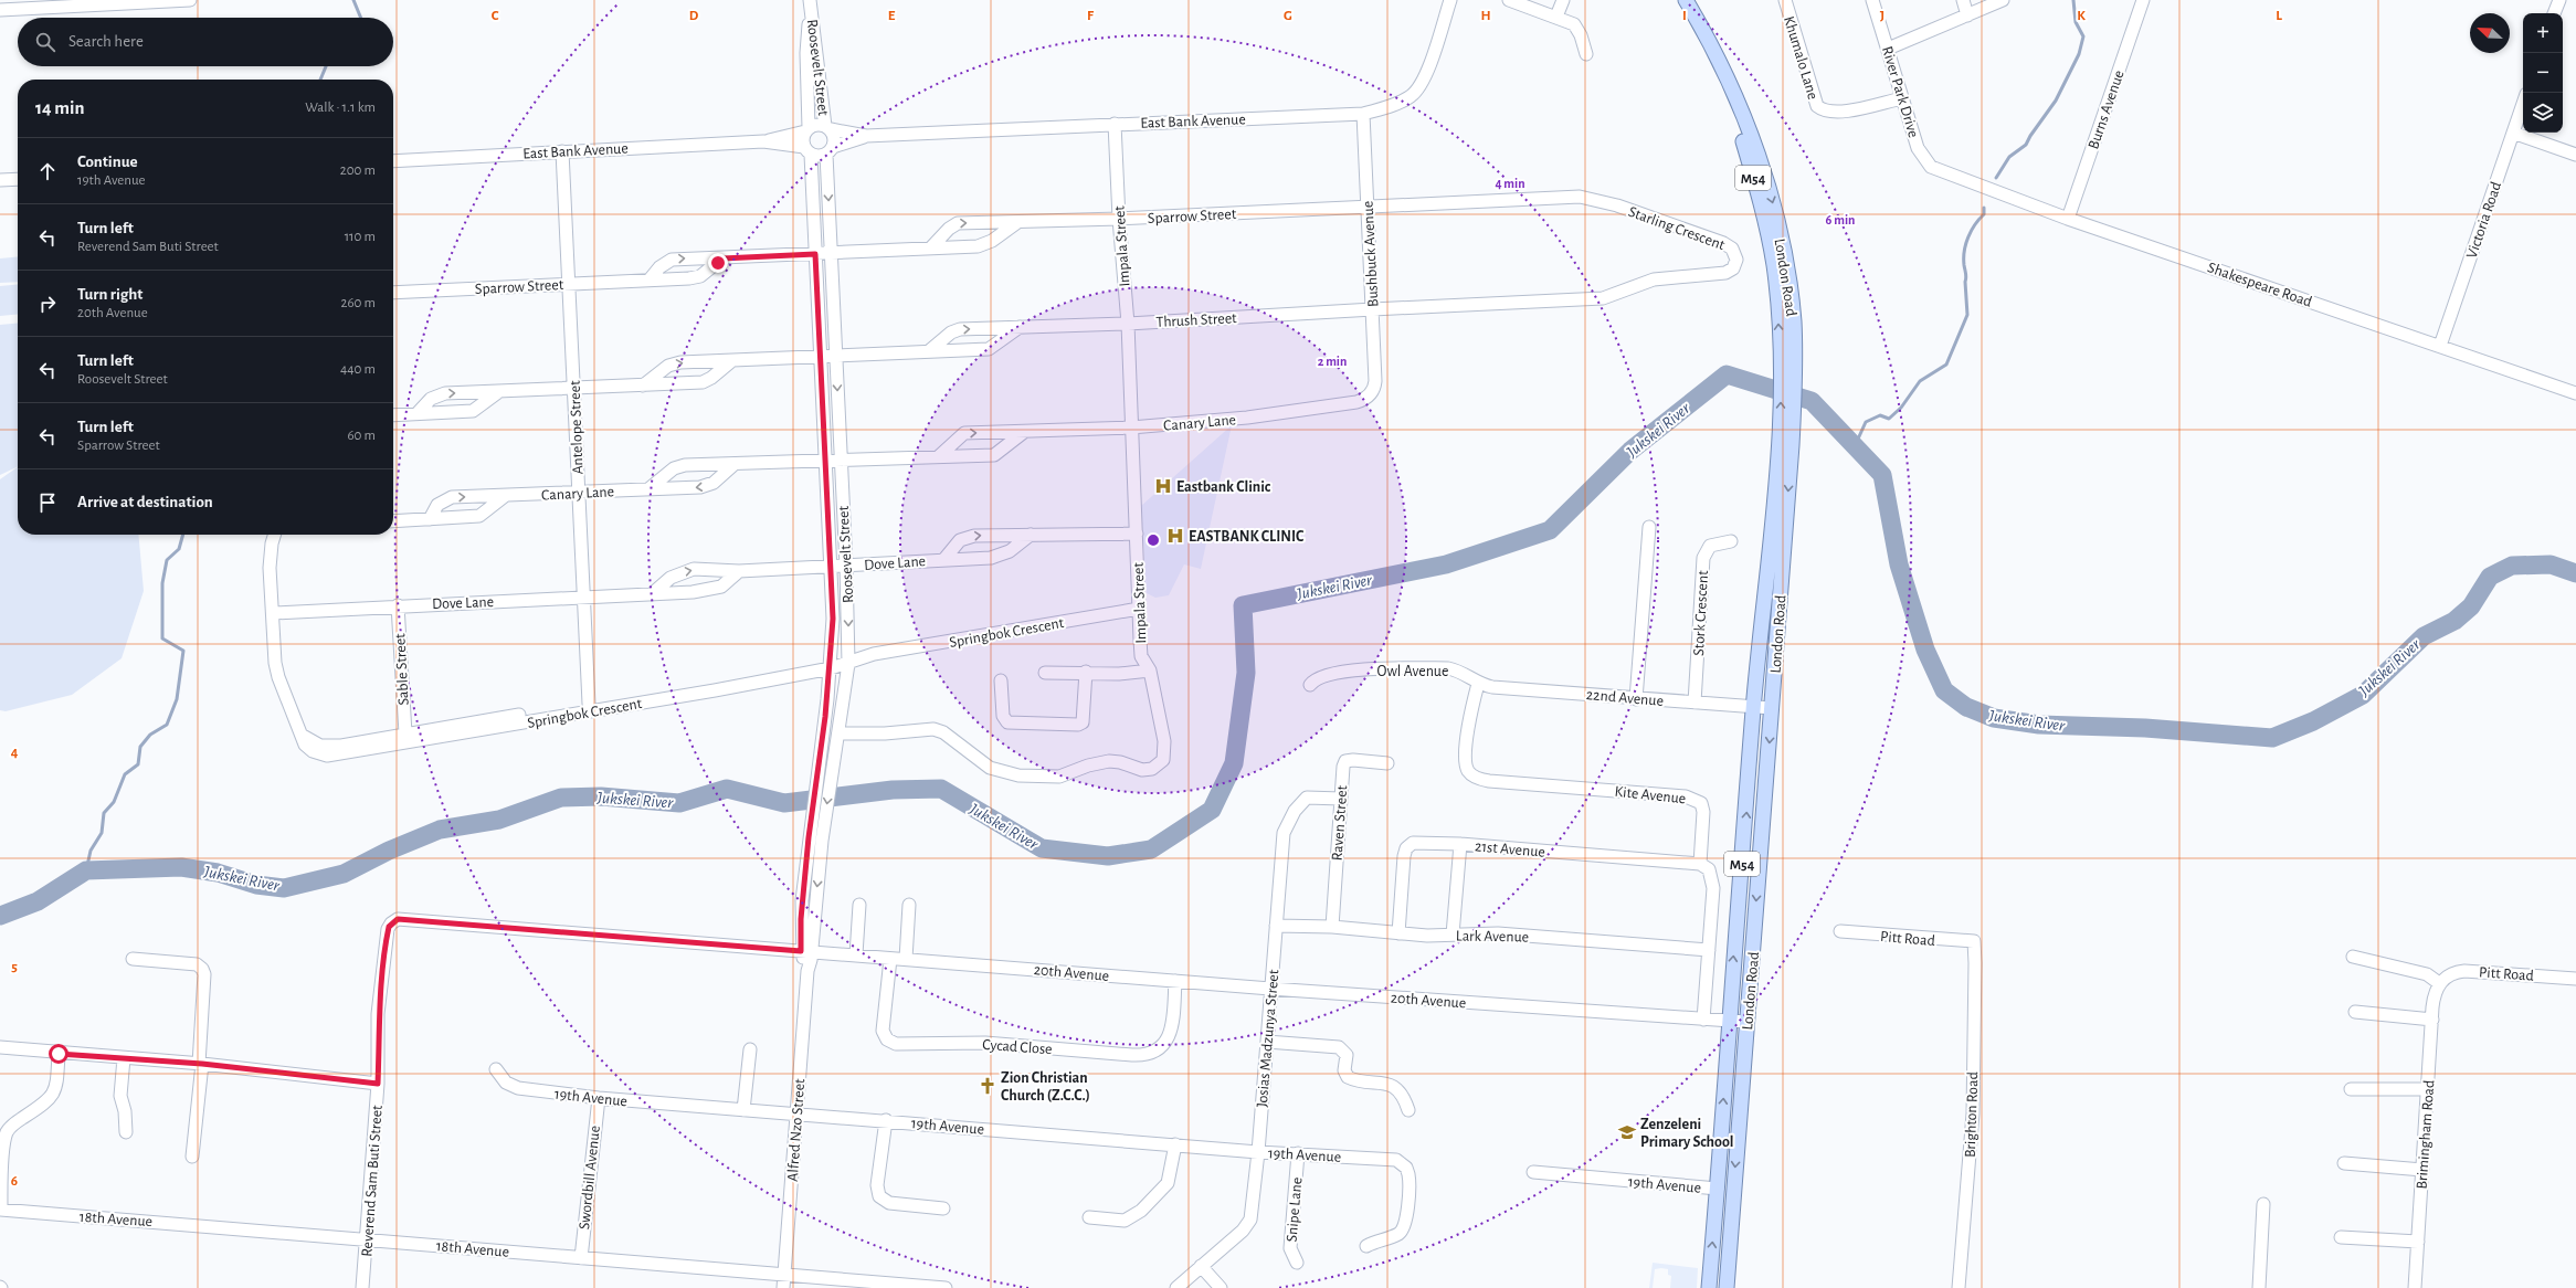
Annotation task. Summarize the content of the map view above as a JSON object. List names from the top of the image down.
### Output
{
  "streets": {
    "main road": ["M54", "London Road"],
    "street": [
      "Khumalo Lane",
      "Roosevelt Street",
      "River Park Drive",
      "Burns Avenue",
      "East Bank Avenue",
      "Sparrow Street",
      "Victoria Road",
      "Starling Crescent",
      "Impala Street",
      "Bushbuck Avenue",
      "Shakespeare Road",
      "Thrush Street",
      "Canary Lane",
      "Antelope Street",
      "Dove Lane",
      "Stork Crescent",
      "Springbok Crescent",
      "Sable Street",
      "Owl Avenue",
      "22nd Avenue",
      "Kite Avenue",
      "Raven Street",
      "21st Avenue",
      "Lark Avenue",
      "Pitt Road",
      "20th Avenue",
      "Josias Madzunya Street",
      "Cycad Close",
      "19th Avenue",
      "Brighton Road",
      "Alfred Nzo Street",
      "Brimingham Road",
      "Swordbill Avenue",
      "Reverend Sam Buti Street",
      "Snipe Lane",
      "18th Avenue"
    ]
  },
  "crossings": [
    ["Khumalo Lane", "River Park Drive"],
    ["Roosevelt Street", "East Bank Avenue"],
    ["Roosevelt Street", "Impala Street"],
    ["Roosevelt Street", "Dove Lane"],
    ["Roosevelt Street", "Springbok Crescent"],
    ["Roosevelt Street", "20th Avenue"],
    ["Roosevelt Street", "Alfred Nzo Street"],
    ["River Park Drive", "Shakespeare Road"],
    ["Burns Avenue", "Shakespeare Road"],
    ["East Bank Avenue", "Impala Street"],
    ["East Bank Avenue", "Bushbuck Avenue"],
    ["East Bank Avenue", "Antelope Street"],
    ["Sparrow Street", "Starling Crescent"],
    ["Sparrow Street", "Impala Street"],
    ["Sparrow Street", "Bushbuck Avenue"],
    ["Sparrow Street", "Antelope Street"],
    ["Victoria Road", "Shakespeare Road"],
    ["Starling Crescent", "Bushbuck Avenue"],
    ["Starling Crescent", "Thrush Street"],
    ["Impala Street", "Thrush Street"],
    ["Impala Street", "Canary Lane"],
    ["Impala Street", "Dove Lane"],
    ["Impala Street", "Springbok Crescent"],
    ["Bushbuck Avenue", "Thrush Street"],
    ["Bushbuck Avenue", "Canary Lane"],
    ["London Road", "22nd Avenue"],
    ["London Road", "20th Avenue"],
    ["London Road", "19th Avenue"],
    ["Canary Lane", "Antelope Street"],
    ["Antelope Street", "Dove Lane"],
    ["Antelope Street", "Springbok Crescent"],
    ["Dove Lane", "Springbok Crescent"],
    ["Dove Lane", "Sable Street"],
    ["Stork Crescent", "22nd Avenue"],
    ["Springbok Crescent", "Sable Street"],
    ["Owl Avenue", "22nd Avenue"],
    ["Owl Avenue", "Kite Avenue"],
    ["22nd Avenue", "Kite Avenue"],
    ["Kite Avenue", "21st Avenue"],
    ["Raven Street", "Lark Avenue"],
    ["Raven Street", "Josias Madzunya Street"],
    ["21st Avenue", "Lark Avenue"],
    ["Lark Avenue", "Josias Madzunya Street"],
    ["Pitt Road", "Brighton Road"],
    ["Pitt Road", "Brimingham Road"],
    ["20th Avenue", "Josias Madzunya Street"],
    ["20th Avenue", "Cycad Close"],
    ["20th Avenue", "Alfred Nzo Street"],
    ["20th Avenue", "Reverend Sam Buti Street"],
    ["Josias Madzunya Street", "19th Avenue"],
    ["19th Avenue", "Alfred Nzo Street"],
    ["19th Avenue", "Swordbill Avenue"],
    ["19th Avenue", "Snipe Lane"],
    ["Alfred Nzo Street", "18th Avenue"],
    ["Swordbill Avenue", "18th Avenue"],
    ["Reverend Sam Buti Street", "18th Avenue"]
  ],
  "water": ["Jukskei River"],
  "places": {
    "hospital": ["Eastbank Clinic", "EASTBANK CLINIC"],
    "church": ["Zion Christian Church (Z.C.C.)"],
    "school or university": ["Zenzeleni Primary School"]
  },
  "north": "top left",
  "page": {
    "map_buttons": ["+", "−"],
    "search": "Search here",
    "heading": ["14 min", "Walk · 1.1 km"],
    "list": [
      ["Continue", "19th Avenue", "200 m"],
      ["Turn left", "Reverend Sam Buti Street", "110 m"],
      ["Turn right", "20th Avenue", "260 m"],
      ["Turn left", "Roosevelt Street", "440 m"],
      ["Turn left", "Sparrow Street", "60 m"],
      "Arrive at destination"
    ]
  },
  "grid": {
    "columns": [
      "C",
      "D",
      "E",
      "F",
      "G",
      "H",
      "I",
      "J",
      "K",
      "L"
    ],
    "rows": ["4", "5", "6"]
  },
  "rings": ["4 min", "6 min", "2 min"]
}
